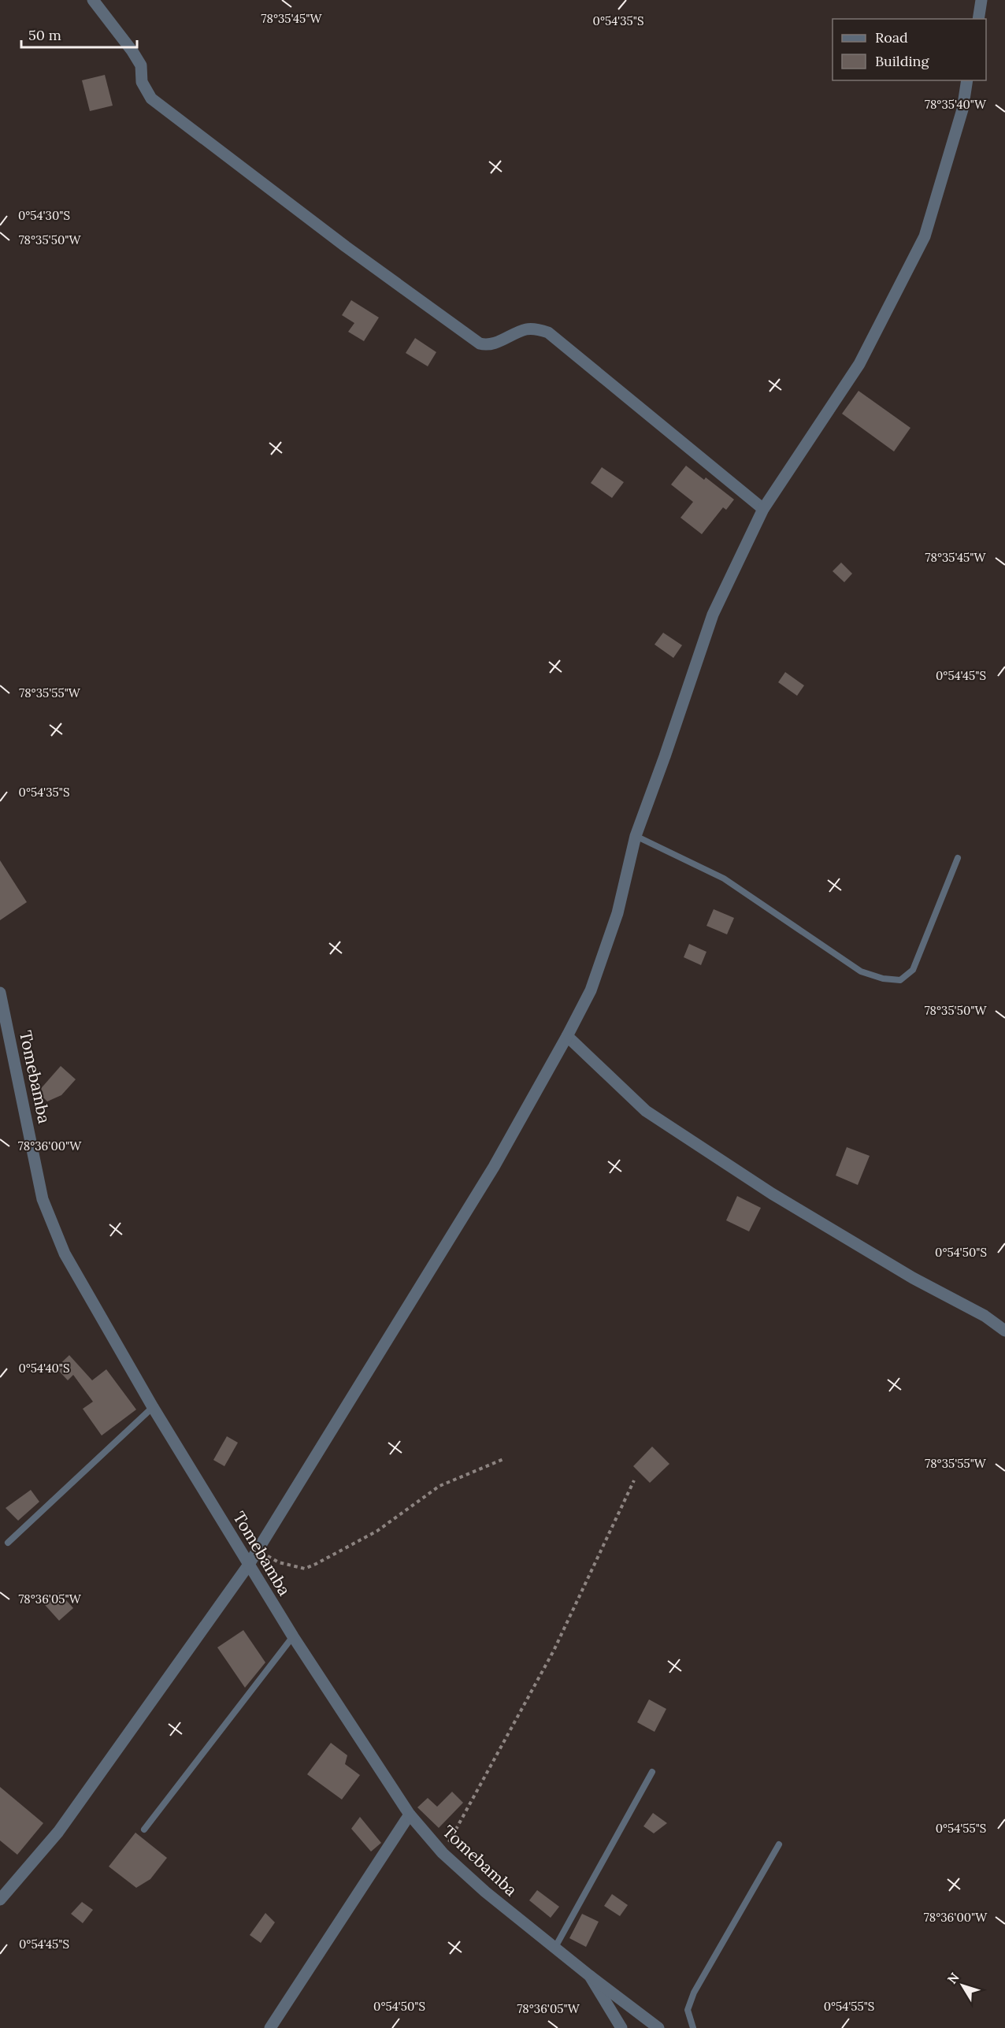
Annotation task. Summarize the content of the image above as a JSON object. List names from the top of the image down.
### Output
{
  "streets": {
    "street": ["Tomebamba"]
  },
  "legend": ["Road", "Building"],
  "scale_bar": "50 m",
  "north": "top left",
  "coordinates": [
    "78°35'45\"W",
    "0°54'35\"S",
    "78°35'40\"W",
    "0°54'30\"S",
    "78°35'50\"W",
    "0°54'45\"S",
    "78°35'55\"W",
    "78°36'00\"W",
    "0°54'50\"S",
    "0°54'40\"S",
    "78°36'05\"W",
    "0°54'55\"S"
  ]
}
